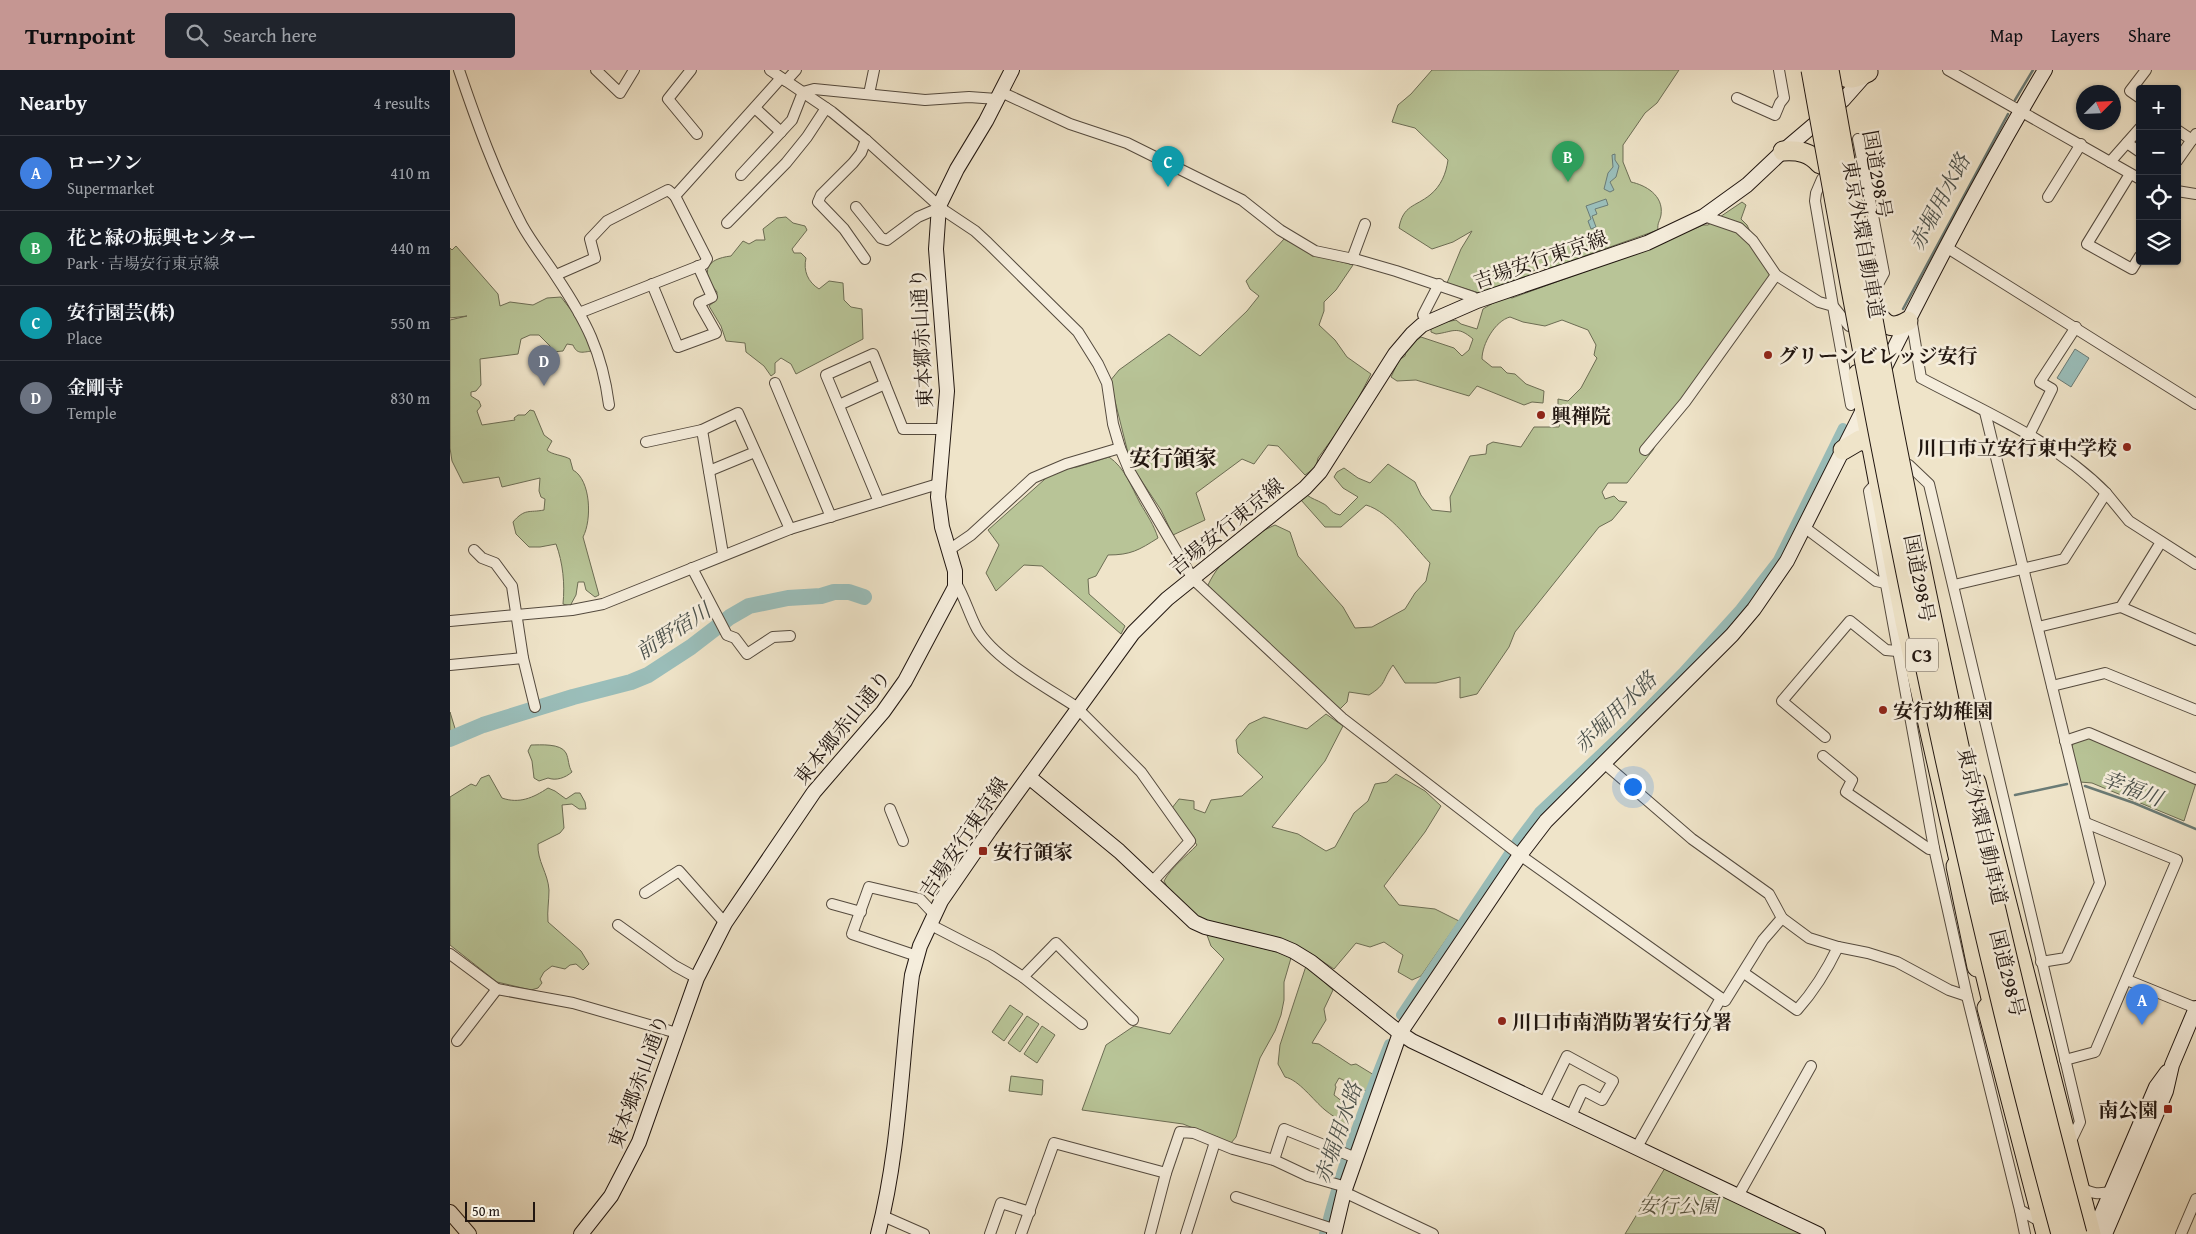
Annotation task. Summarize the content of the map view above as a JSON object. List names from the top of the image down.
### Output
{
  "streets": {
    "highway": ["国道298号", "東京外環自動車道", "C3"],
    "street": ["吉場安行東京線", "東本郷赤山通り"]
  },
  "crossings": [
    ["国道298号", "東京外環自動車道"],
    ["国道298号", "吉場安行東京線"]
  ],
  "districts": ["安行領家"],
  "water": ["赤堀用水路", "前野宿川", "幸福川"],
  "parks": ["安行公園"],
  "places": {
    "other": [
      "グリーンビレッジ安行",
      "興禅院",
      "川口市立安行東中学校",
      "安行幼稚園",
      "川口市南消防署安行分署"
    ],
    "transit": ["安行領家", "南公園"]
  },
  "scale_bar": "50 m",
  "north": "top right",
  "page": {
    "header": "Turnpoint",
    "search": "Search here",
    "nav": ["Map", "Layers", "Share"],
    "heading": ["Nearby", "4 results"],
    "map_buttons": ["+", "−"],
    "list": [
      {
        "mark": "A",
        "name": "ローソン",
        "note": "Supermarket",
        "value": "410 m"
      },
      {
        "mark": "B",
        "name": "花と緑の振興センター",
        "note": "Park · 吉場安行東京線",
        "value": "440 m"
      },
      {
        "mark": "C",
        "name": "安行園芸(株)",
        "note": "Place",
        "value": "550 m"
      },
      {
        "mark": "D",
        "name": "金剛寺",
        "note": "Temple",
        "value": "830 m"
      }
    ],
    "pins": [
      "B",
      "C",
      "D",
      "A"
    ],
    "scale": "50 m"
  }
}
